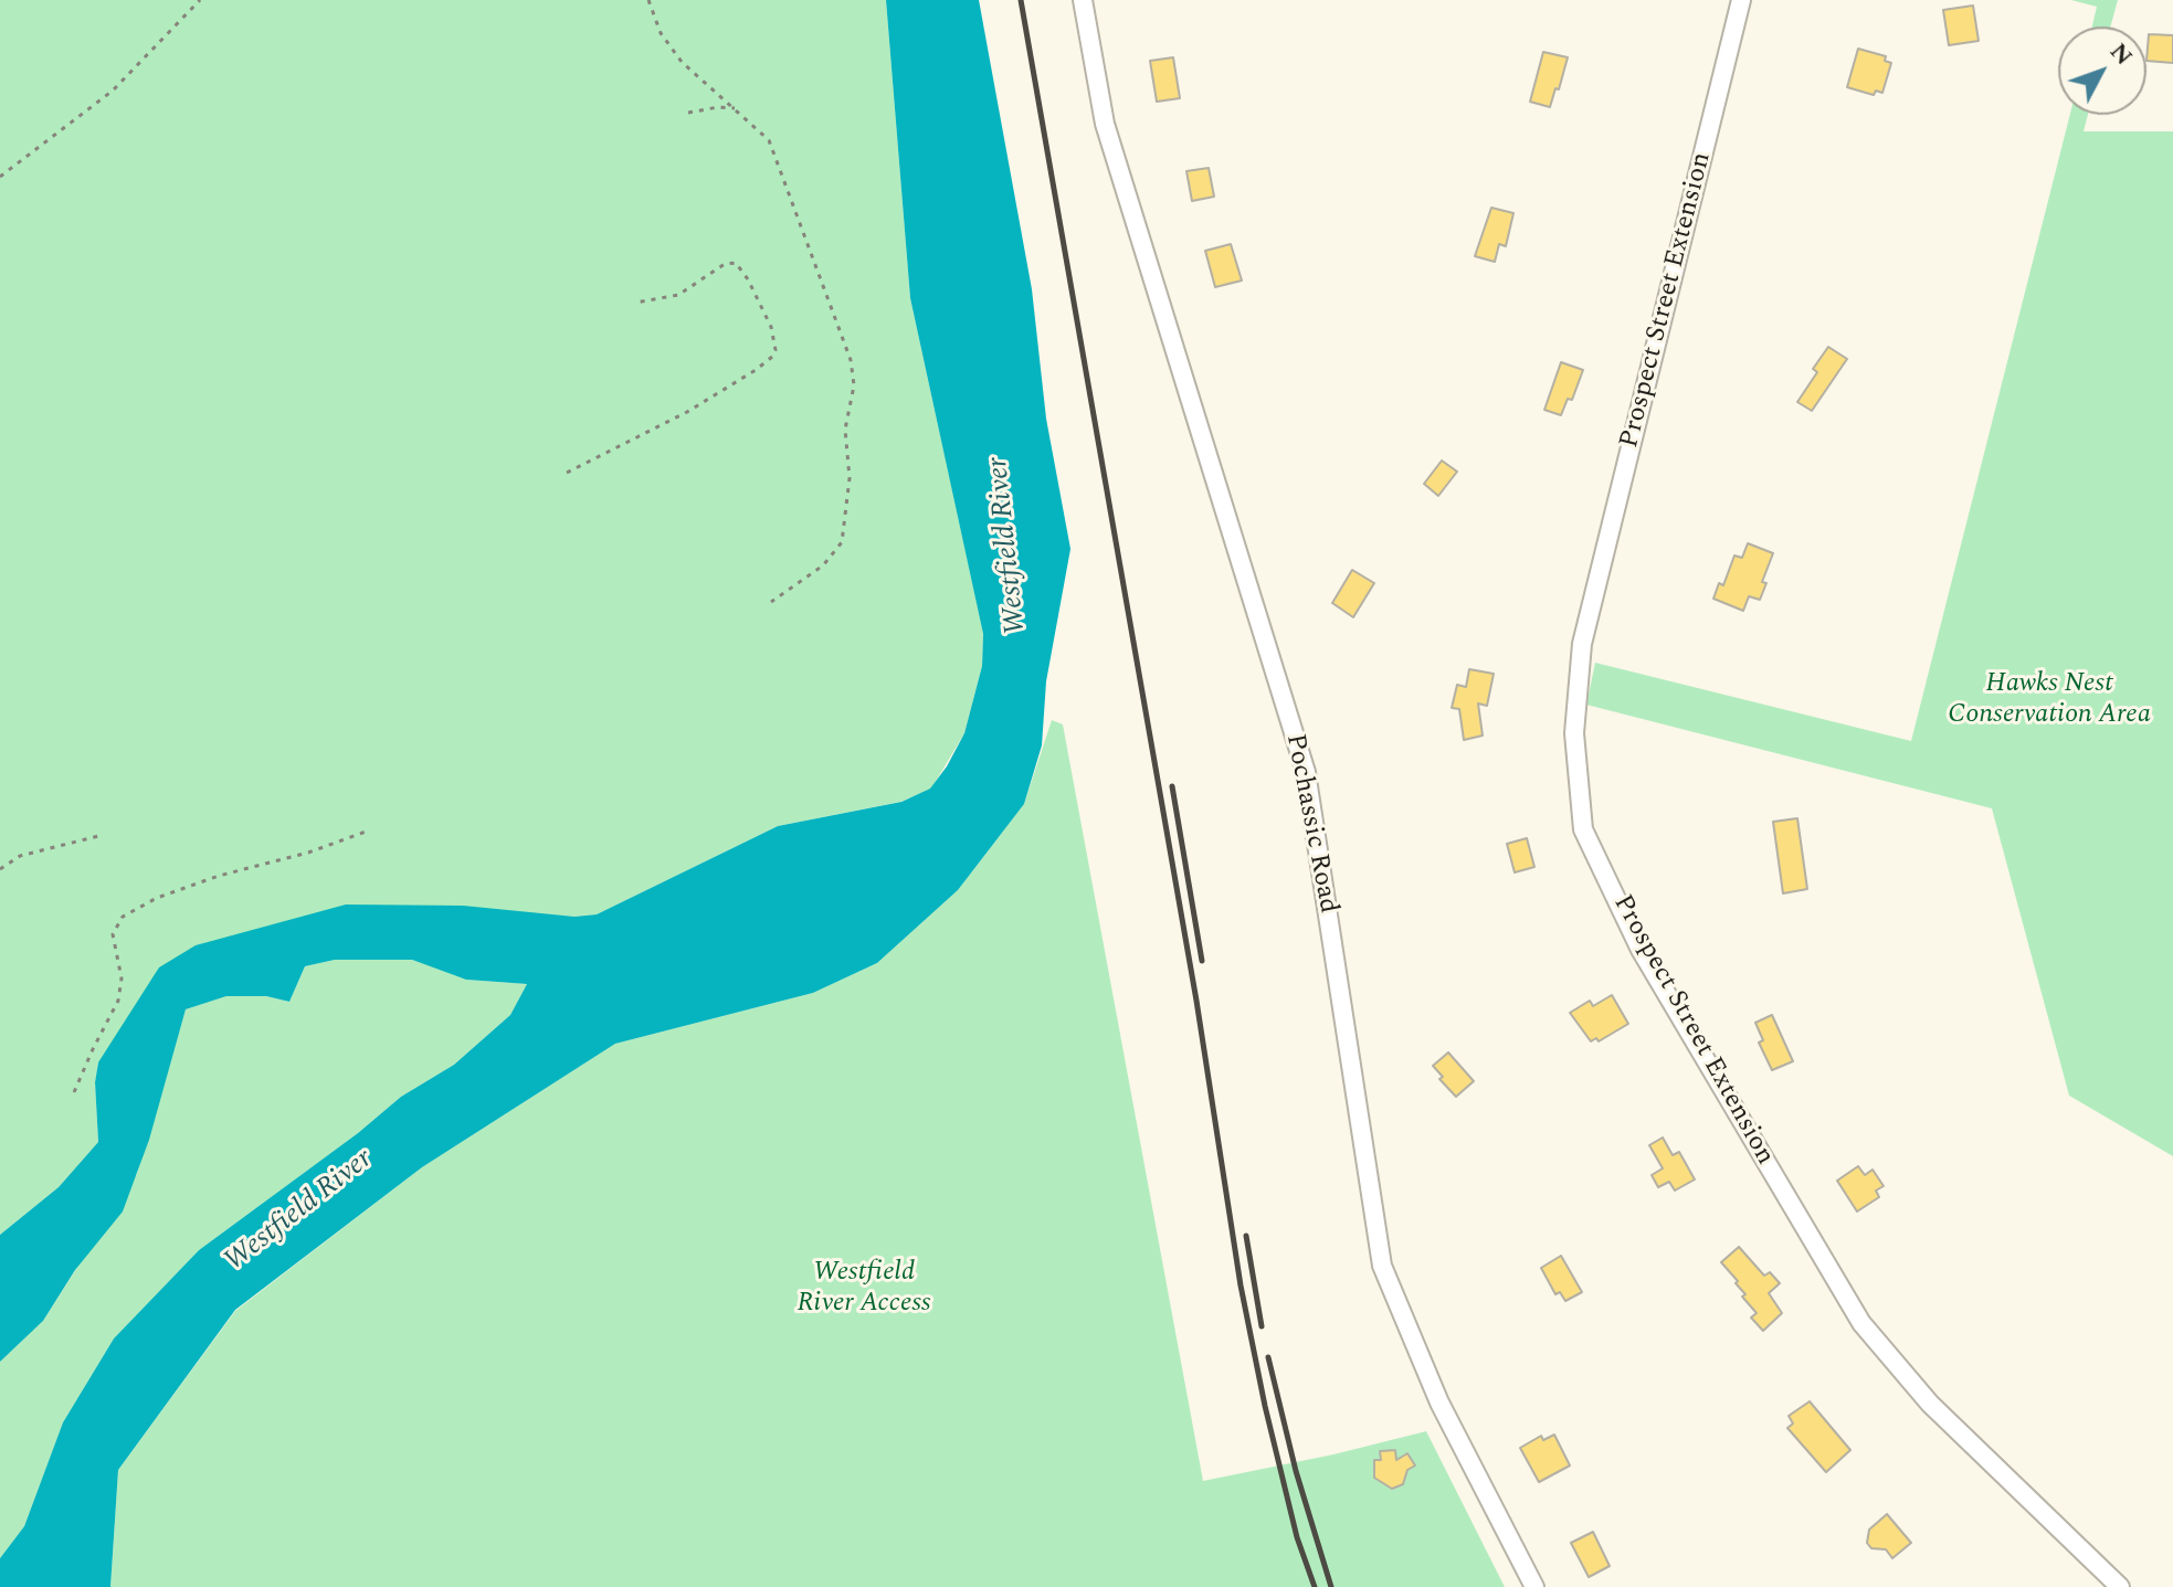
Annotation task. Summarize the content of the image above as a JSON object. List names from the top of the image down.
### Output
{
  "streets": {
    "street": ["Prospect Street Extension", "Pochassic Road"]
  },
  "water": ["Westfield River"],
  "parks": ["Hawks Nest Conservation Area", "Westfield River Access"],
  "north": "top right"
}
